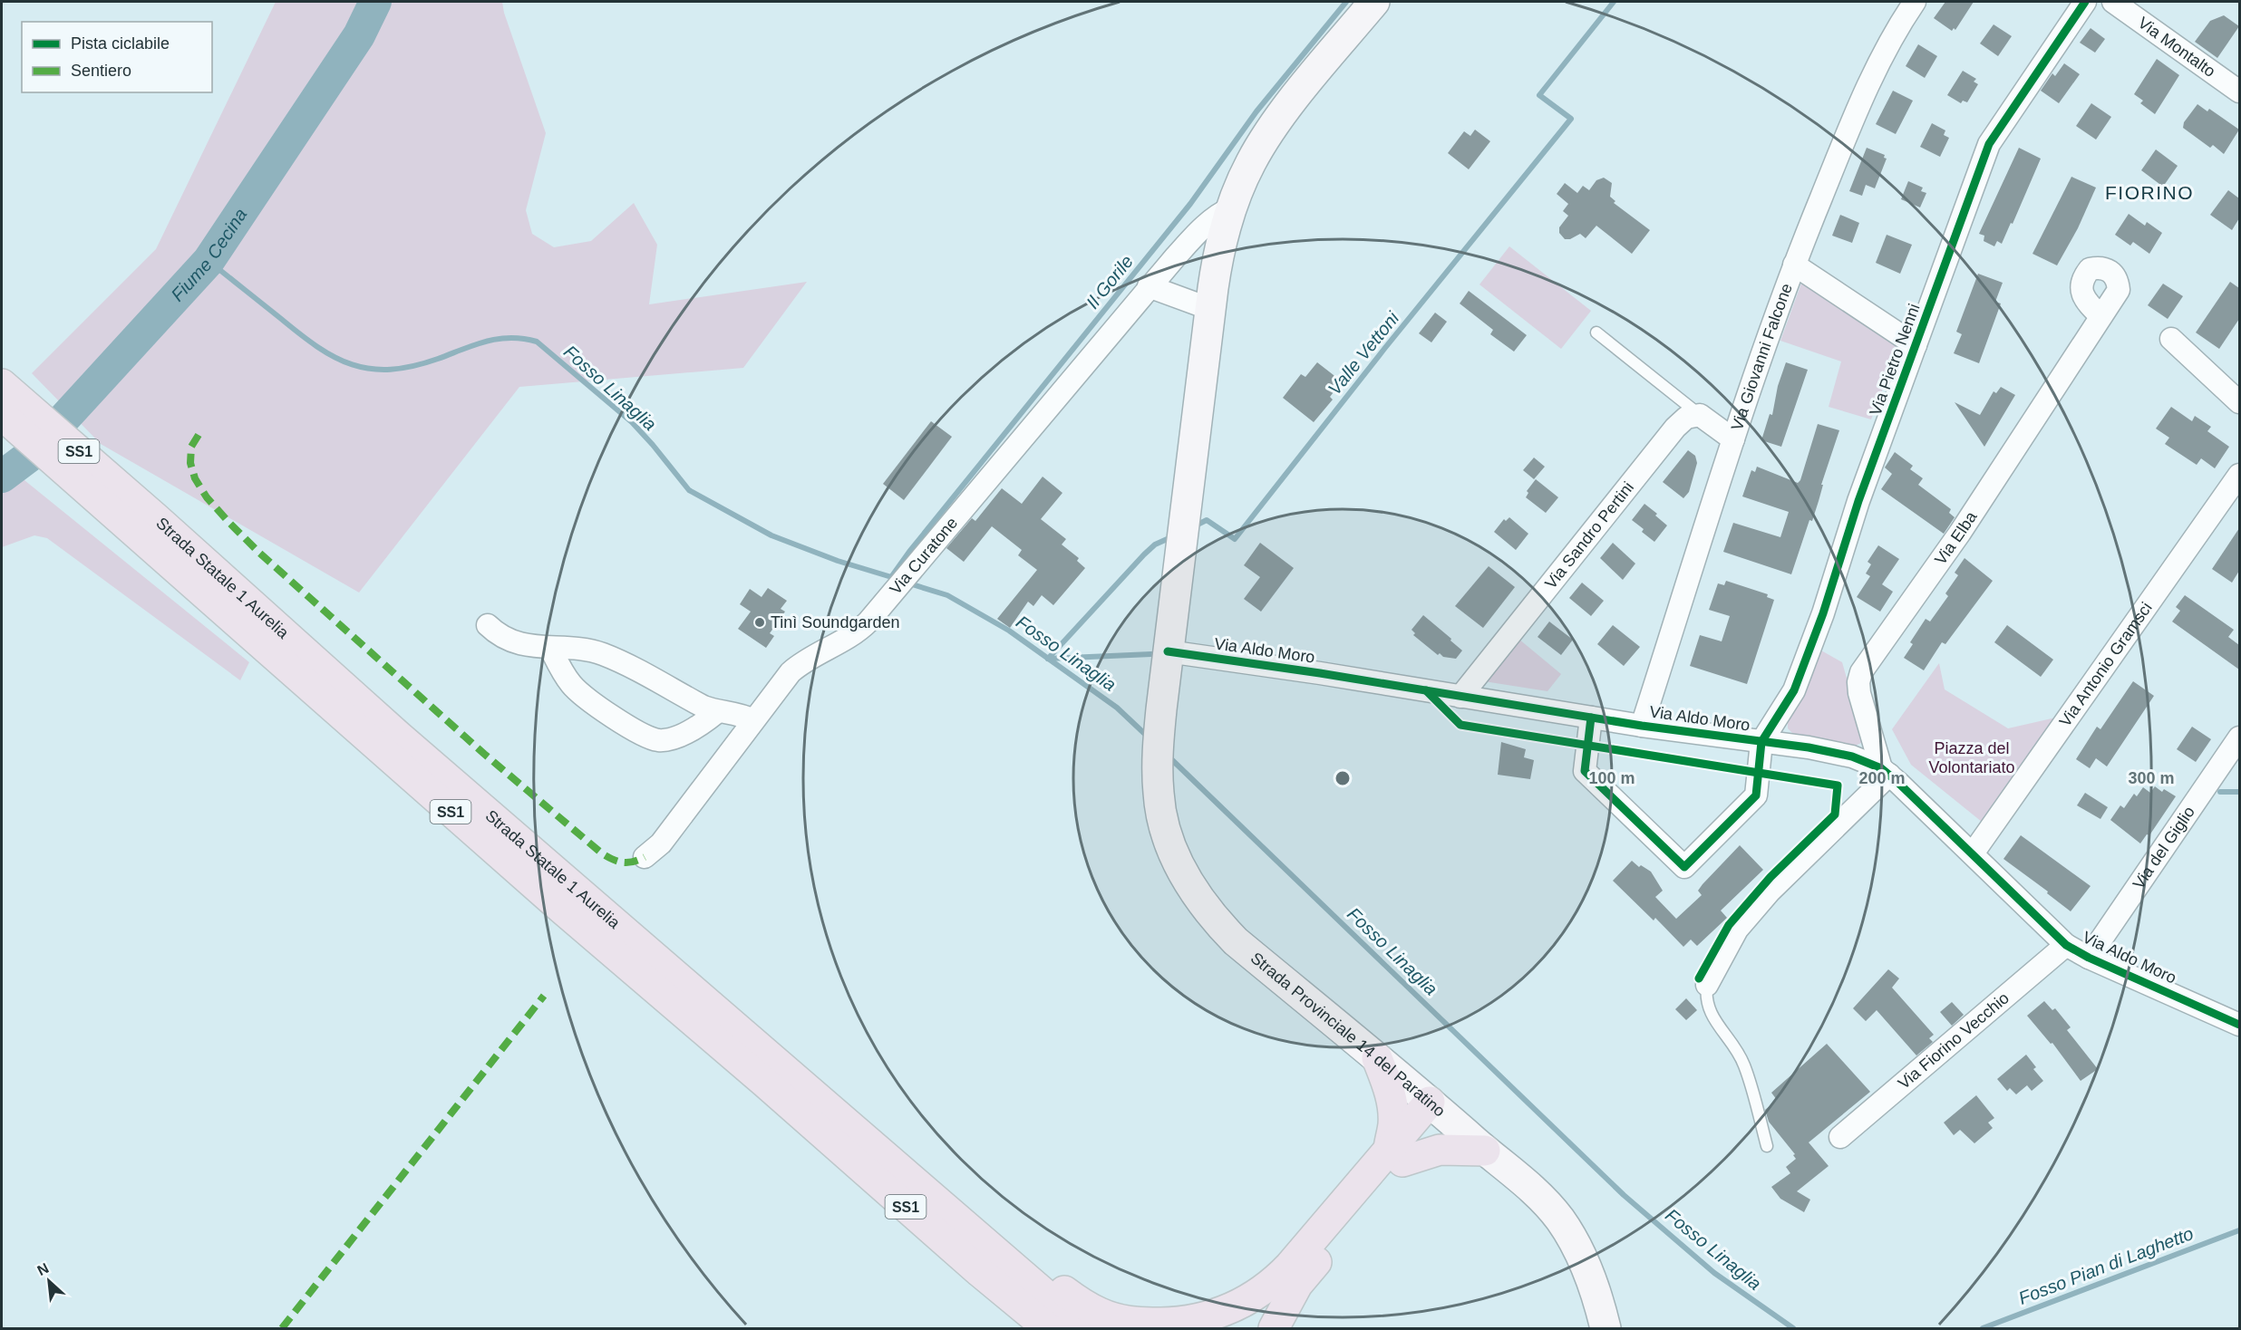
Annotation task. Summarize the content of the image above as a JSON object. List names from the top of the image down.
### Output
{
  "streets": {
    "highway": ["SS1", "Strada Statale 1 Aurelia"],
    "main road": ["Strada Provinciale 14 del Paratino"],
    "street": [
      "Via Montalto",
      "Via Giovanni Falcone",
      "Via Pietro Nenni",
      "Via Sandro Pertini",
      "Via Elba",
      "Via Curatone",
      "Via Aldo Moro",
      "Via Antonio Gramsci",
      "Via del Giglio",
      "Via Fiorino Vecchio"
    ]
  },
  "crossings": [
    ["Via Giovanni Falcone", "Via Aldo Moro"],
    ["Via Pietro Nenni", "Via Aldo Moro"],
    ["Via Sandro Pertini", "Via Aldo Moro"],
    ["Via Elba", "Via Aldo Moro"],
    ["Via Curatone", "Strada Provinciale 14 del Paratino"],
    ["Via Aldo Moro", "Via Antonio Gramsci"],
    ["Via Aldo Moro", "Via del Giglio"],
    ["Via Aldo Moro", "Strada Provinciale 14 del Paratino"],
    ["Via Aldo Moro", "Via Fiorino Vecchio"]
  ],
  "districts": ["FIORINO"],
  "water": [
    "Fiume Cecina",
    "Il Gorile",
    "Valle Vettoni",
    "Fosso Linaglia",
    "Fosso Pian di Laghetto"
  ],
  "parks": ["Piazza del Volontariato"],
  "places": ["Tinì Soundgarden"],
  "legend": ["Pista ciclabile", "Sentiero"],
  "north": "top left",
  "rings": ["100 m", "200 m", "300 m"]
}
